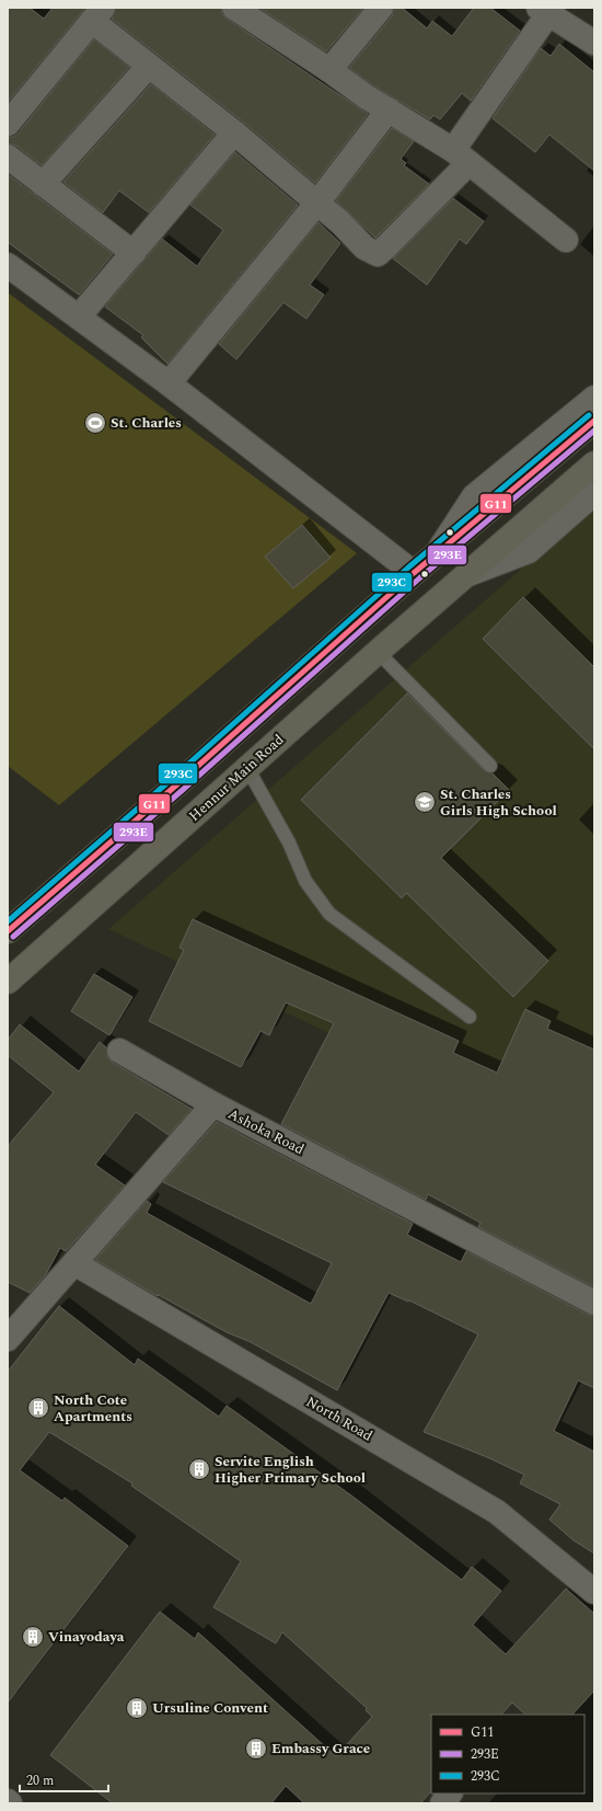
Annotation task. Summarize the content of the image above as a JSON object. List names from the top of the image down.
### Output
{
  "streets": {
    "main road": ["Hennur Main Road"],
    "street": ["Ashoka Road", "North Road"]
  },
  "crossings": [
    ["Ashoka Road", "North Road"]
  ],
  "places": {
    "sports": ["St. Charles"],
    "school or university": ["St. Charles Girls High School"],
    "building": [
      "North Cote Apartments",
      "Servite English Higher Primary School",
      "Vinayodaya",
      "Ursuline Convent",
      "Embassy Grace"
    ]
  },
  "lines": ["transit line 293C", "transit line G11", "transit line 293E"],
  "legend": ["G11", "293E", "293C"],
  "scale_bar": "20 m"
}
